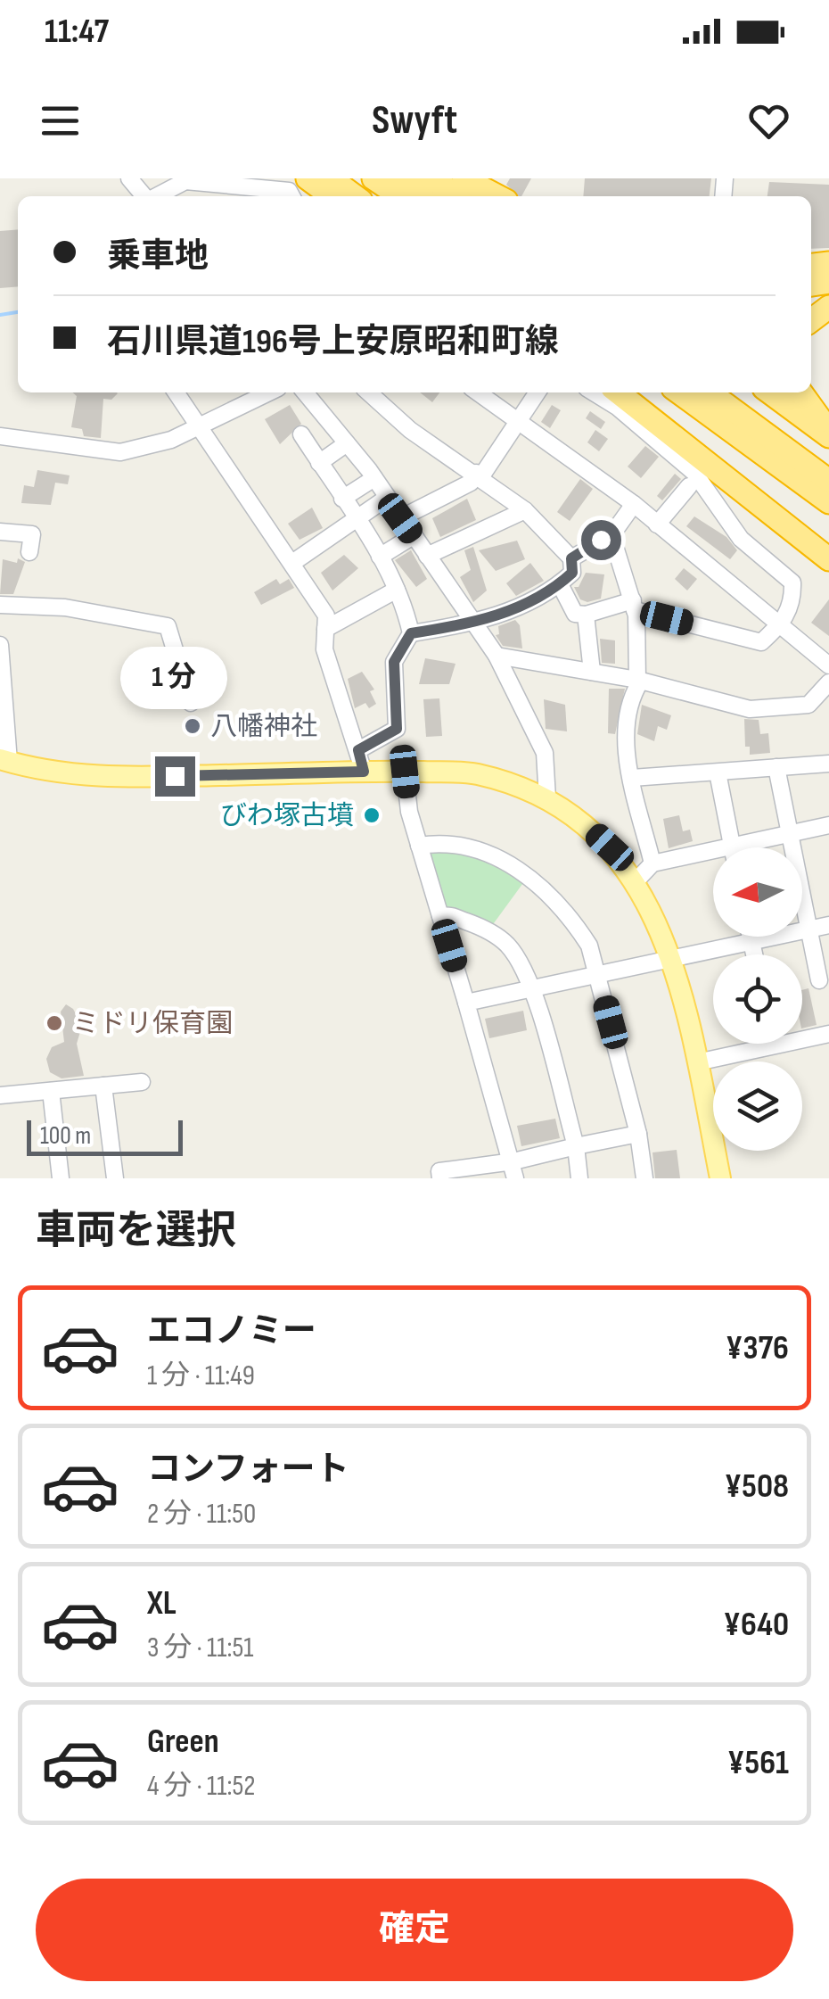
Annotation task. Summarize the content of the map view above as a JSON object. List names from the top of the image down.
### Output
{
  "places": ["八幡神社", "びわ塚古墳", "ミドリ保育園"],
  "scale_bar": "100 m",
  "north": "left",
  "page": {
    "status": "11:47",
    "header": "Swyft",
    "banner": ["乗車地", "石川県道196号上安原昭和町線"],
    "bubble": "1 分",
    "scale": "100 m",
    "heading": "車両を選択",
    "list": [
      {
        "name": "エコノミー",
        "note": "1 分 · 11:49",
        "value": "¥376"
      },
      {
        "name": "コンフォート",
        "note": "2 分 · 11:50",
        "value": "¥508"
      },
      {
        "name": "XL",
        "note": "3 分 · 11:51",
        "value": "¥640"
      },
      {
        "name": "Green",
        "note": "4 分 · 11:52",
        "value": "¥561"
      }
    ],
    "buttons": "確定"
  }
}
